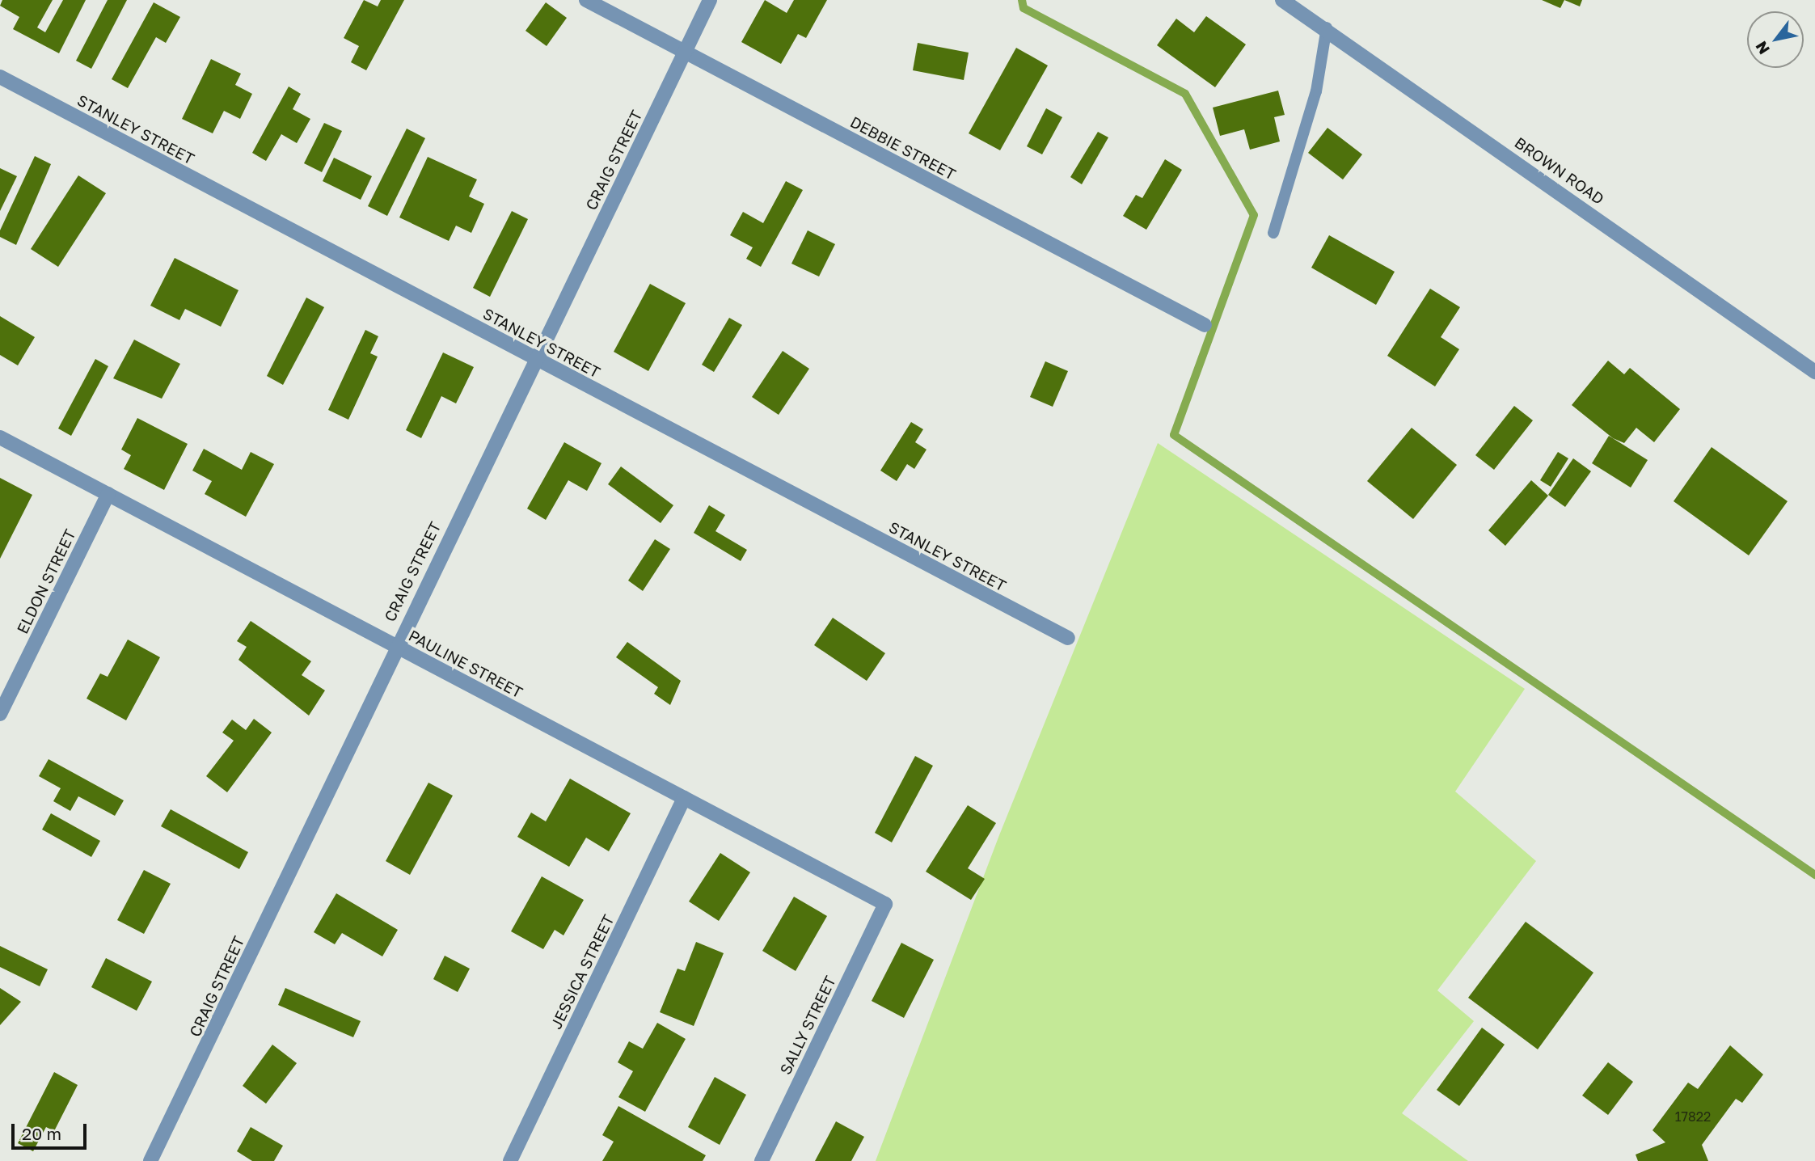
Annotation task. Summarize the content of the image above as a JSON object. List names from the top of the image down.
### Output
{
  "streets": {
    "street": [
      "STANLEY STREET",
      "DEBBIE STREET",
      "CRAIG STREET",
      "BROWN ROAD",
      "ELDON STREET",
      "PAULINE STREET",
      "JESSICA STREET",
      "SALLY STREET"
    ]
  },
  "crossings": [
    ["STANLEY STREET", "CRAIG STREET"],
    ["DEBBIE STREET", "CRAIG STREET"],
    ["CRAIG STREET", "PAULINE STREET"],
    ["ELDON STREET", "PAULINE STREET"],
    ["PAULINE STREET", "JESSICA STREET"],
    ["PAULINE STREET", "SALLY STREET"]
  ],
  "house_numbers": ["17822"],
  "scale_bar": "20 m",
  "north": "bottom left"
}
